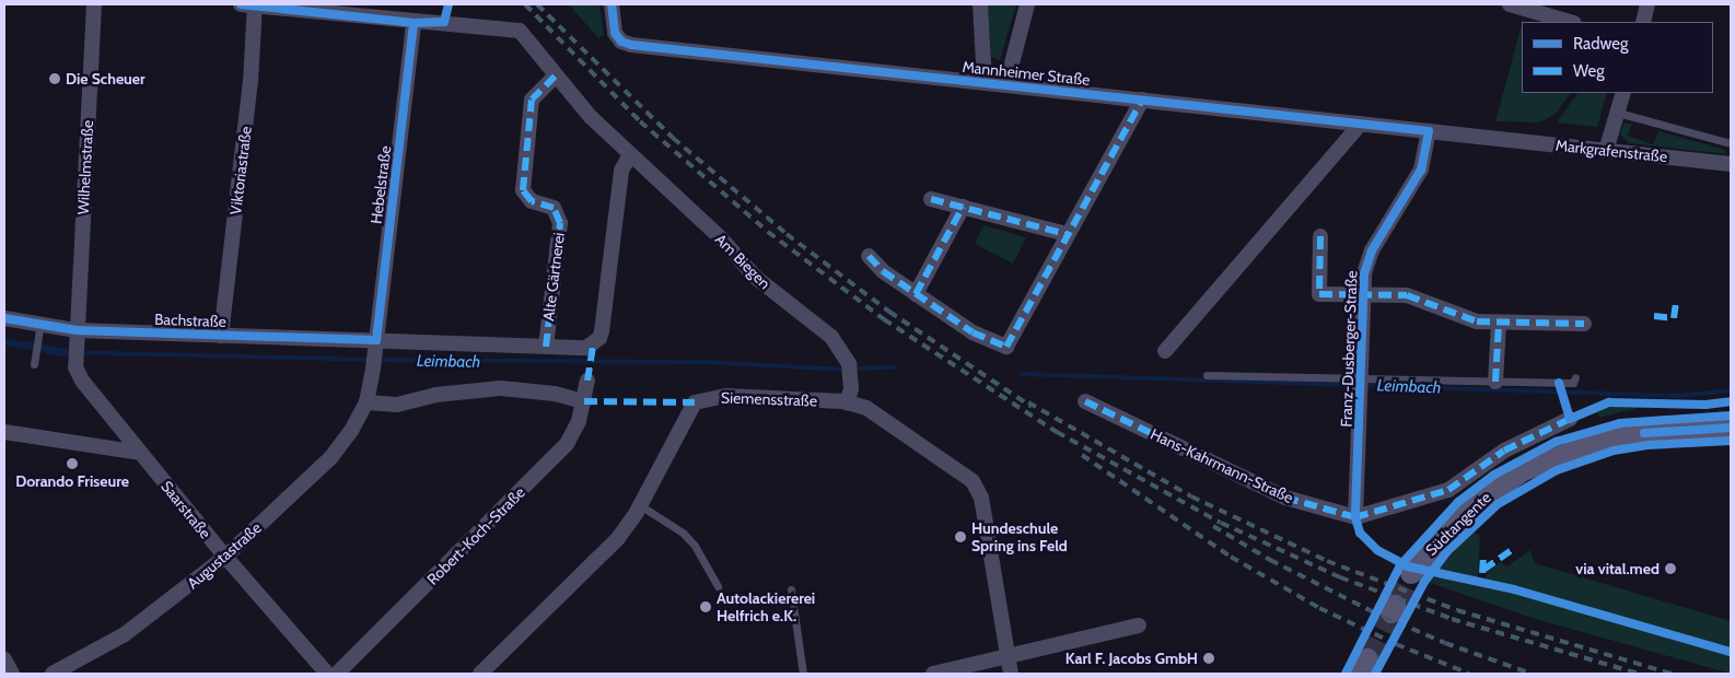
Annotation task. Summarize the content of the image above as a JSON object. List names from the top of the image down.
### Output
{
  "streets": {
    "main road": ["Südtangente"],
    "street": [
      "Mannheimer Straße",
      "Markgrafenstraße",
      "Wilhelmstraße",
      "Viktoriastraße",
      "Hebelstraße",
      "Am Biegen",
      "Alte Gärtnerei",
      "Bachstraße",
      "Franz-Dusberger-Straße",
      "Siemensstraße",
      "Hans-Kahrmann-Straße",
      "Saarstraße",
      "Robert-Koch-Straße",
      "Augustastraße"
    ]
  },
  "crossings": [
    ["Mannheimer Straße", "Markgrafenstraße"],
    ["Mannheimer Straße", "Franz-Dusberger-Straße"],
    ["Wilhelmstraße", "Bachstraße"],
    ["Wilhelmstraße", "Saarstraße"],
    ["Viktoriastraße", "Bachstraße"],
    ["Hebelstraße", "Am Biegen"],
    ["Hebelstraße", "Bachstraße"],
    ["Hebelstraße", "Augustastraße"],
    ["Am Biegen", "Alte Gärtnerei"],
    ["Am Biegen", "Bachstraße"],
    ["Am Biegen", "Siemensstraße"],
    ["Alte Gärtnerei", "Bachstraße"],
    ["Bachstraße", "Saarstraße"],
    ["Bachstraße", "Augustastraße"],
    ["Franz-Dusberger-Straße", "Hans-Kahrmann-Straße"],
    ["Saarstraße", "Augustastraße"]
  ],
  "water": ["Leimbach"],
  "places": [
    "Die Scheuer",
    "Dorando Friseure",
    "Hundeschule Spring ins Feld",
    "via vital.med",
    "Autolackiererei Helfrich e.K.",
    "Karl F. Jacobs GmbH"
  ],
  "legend": ["Radweg", "Weg"]
}
